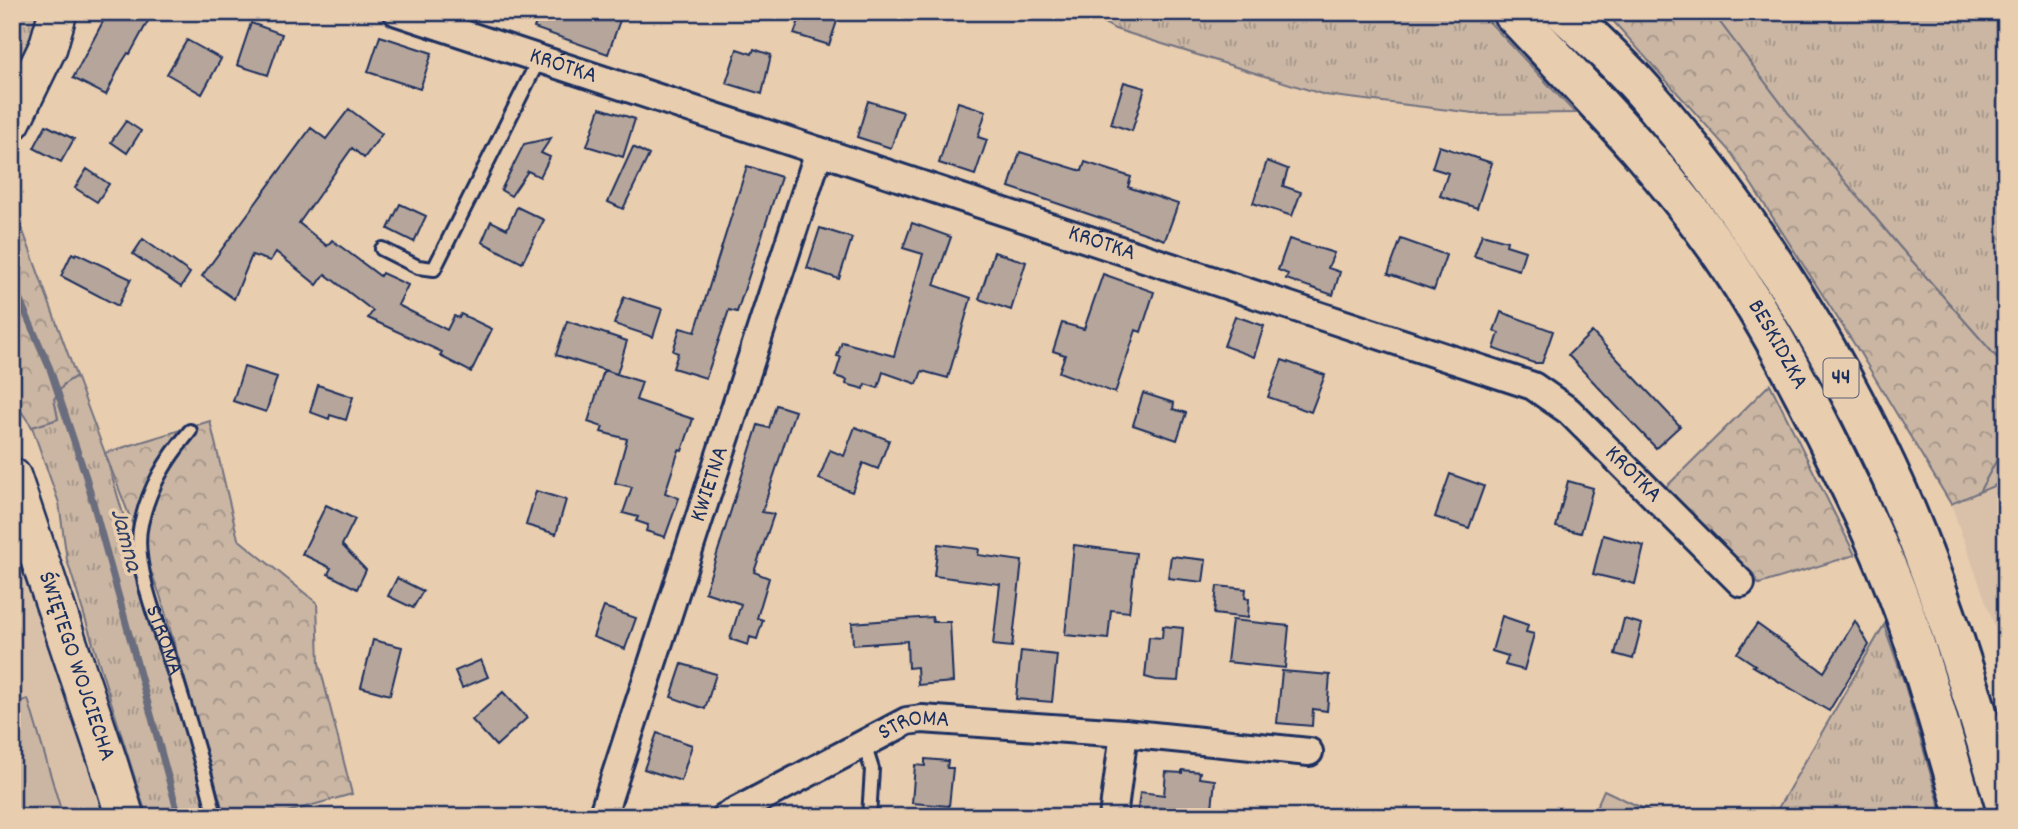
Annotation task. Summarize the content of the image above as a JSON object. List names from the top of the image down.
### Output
{
  "streets": {
    "main road": ["BESKIDZKA", "44"],
    "street": [
      "KRÓTKA",
      "KWIETNA",
      "STROMA",
      "ŚWIĘTEGO WOJCIECHA"
    ]
  },
  "crossings": [
    ["KRÓTKA", "KWIETNA"]
  ],
  "water": ["Jamna"]
}
